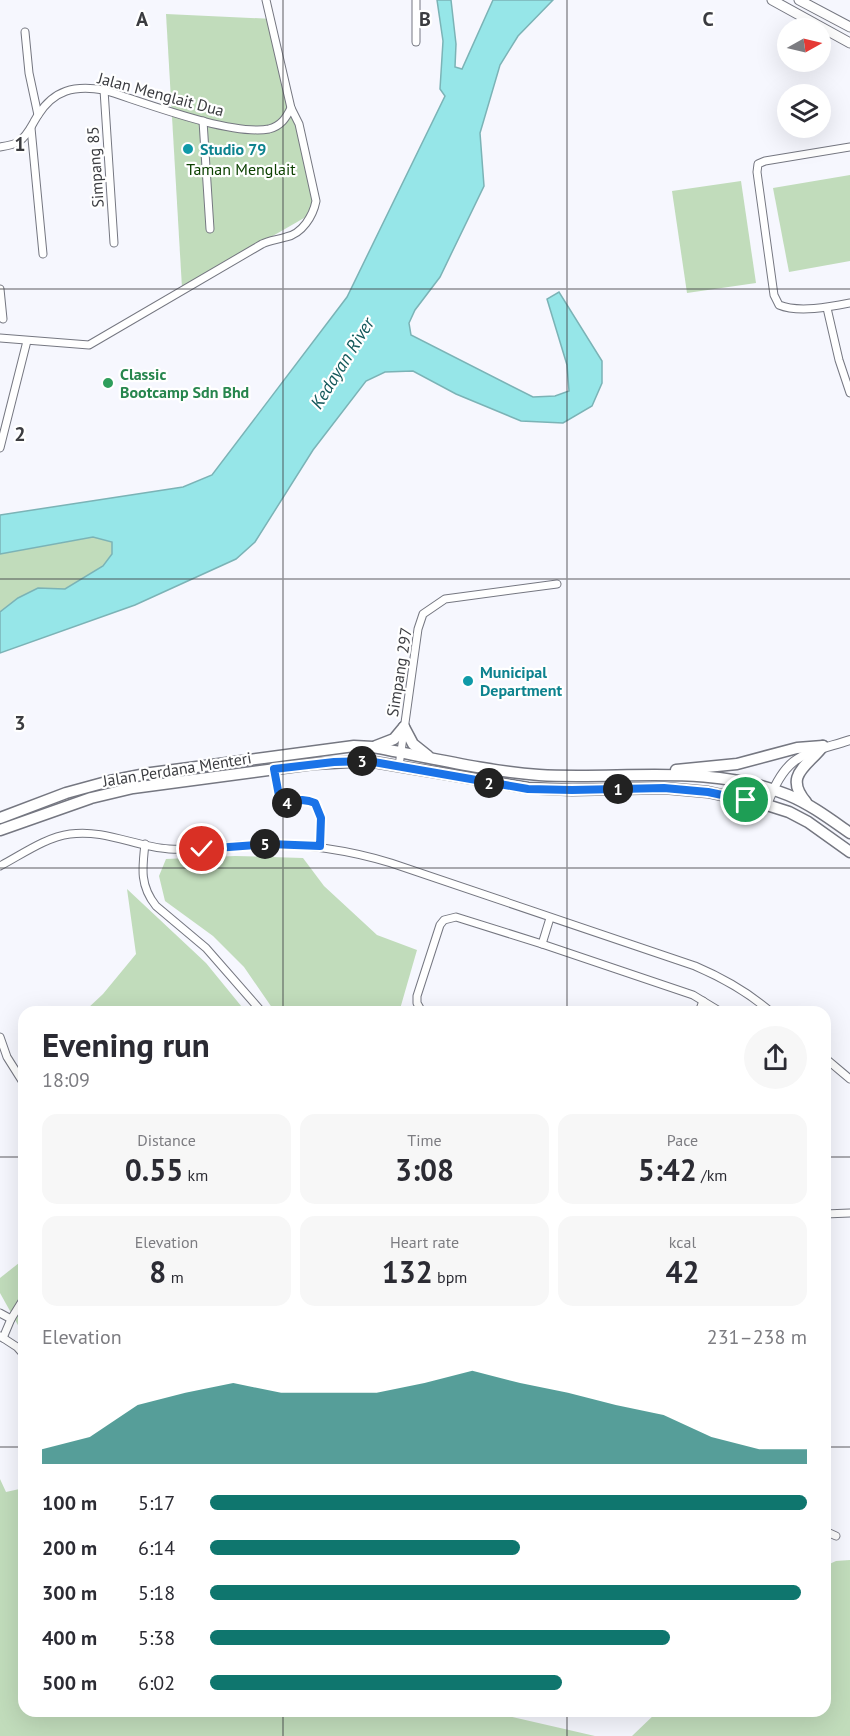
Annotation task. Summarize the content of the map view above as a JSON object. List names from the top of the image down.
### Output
{
  "streets": {
    "main road": ["Jalan Perdana Menteri"],
    "street": ["Jalan Menglait Dua", "Simpang 85", "Simpang 297"]
  },
  "crossings": [
    ["Jalan Menglait Dua", "Simpang 85"],
    ["Simpang 297", "Jalan Perdana Menteri"]
  ],
  "water": ["Kedayan River"],
  "parks": ["Taman Menglait"],
  "places": ["Studio 79", "Classic Bootcamp Sdn Bhd", "Municipal Department"],
  "north": "right",
  "page": {
    "pins": [
      "3",
      "2",
      "1",
      "4",
      "5"
    ],
    "heading": ["Evening run", "18:09"],
    "stats": [
      ["Distance", "0.55 km"],
      ["Time", "3:08"],
      ["Pace", "5:42 /km"],
      ["Elevation", "8 m"],
      ["Heart rate", "132 bpm"],
      ["kcal", "42"]
    ],
    "chart": ["Elevation", "231–238 m"],
    "list": [
      {
        "name": "100 m",
        "note": "5:17"
      },
      {
        "name": "200 m",
        "note": "6:14"
      },
      {
        "name": "300 m",
        "note": "5:18"
      },
      {
        "name": "400 m",
        "note": "5:38"
      },
      {
        "name": "500 m",
        "note": "6:02"
      }
    ]
  },
  "grid": {
    "columns": ["A", "B", "C"],
    "rows": ["1", "2", "3"]
  }
}
